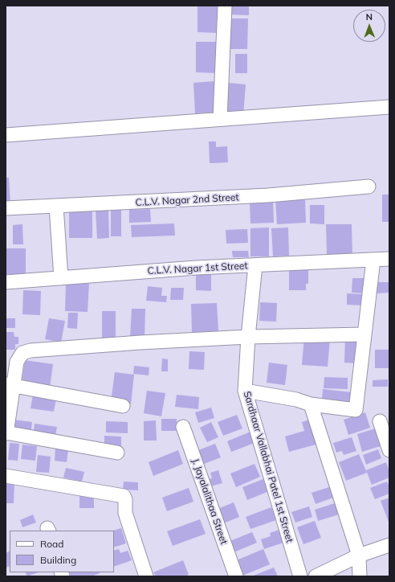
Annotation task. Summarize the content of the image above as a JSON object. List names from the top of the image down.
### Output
{
  "streets": {
    "street": [
      "C.L.V. Nagar 2nd Street",
      "C.L.V. Nagar 1st Street",
      "Sardhaar Vallabhai Patel 1st Street",
      "J. Jayalalithaa Street"
    ]
  },
  "crossings": [
    ["C.L.V. Nagar 1st Street", "Sardhaar Vallabhai Patel 1st Street"]
  ],
  "legend": ["Road", "Building"],
  "north": "top"
}
